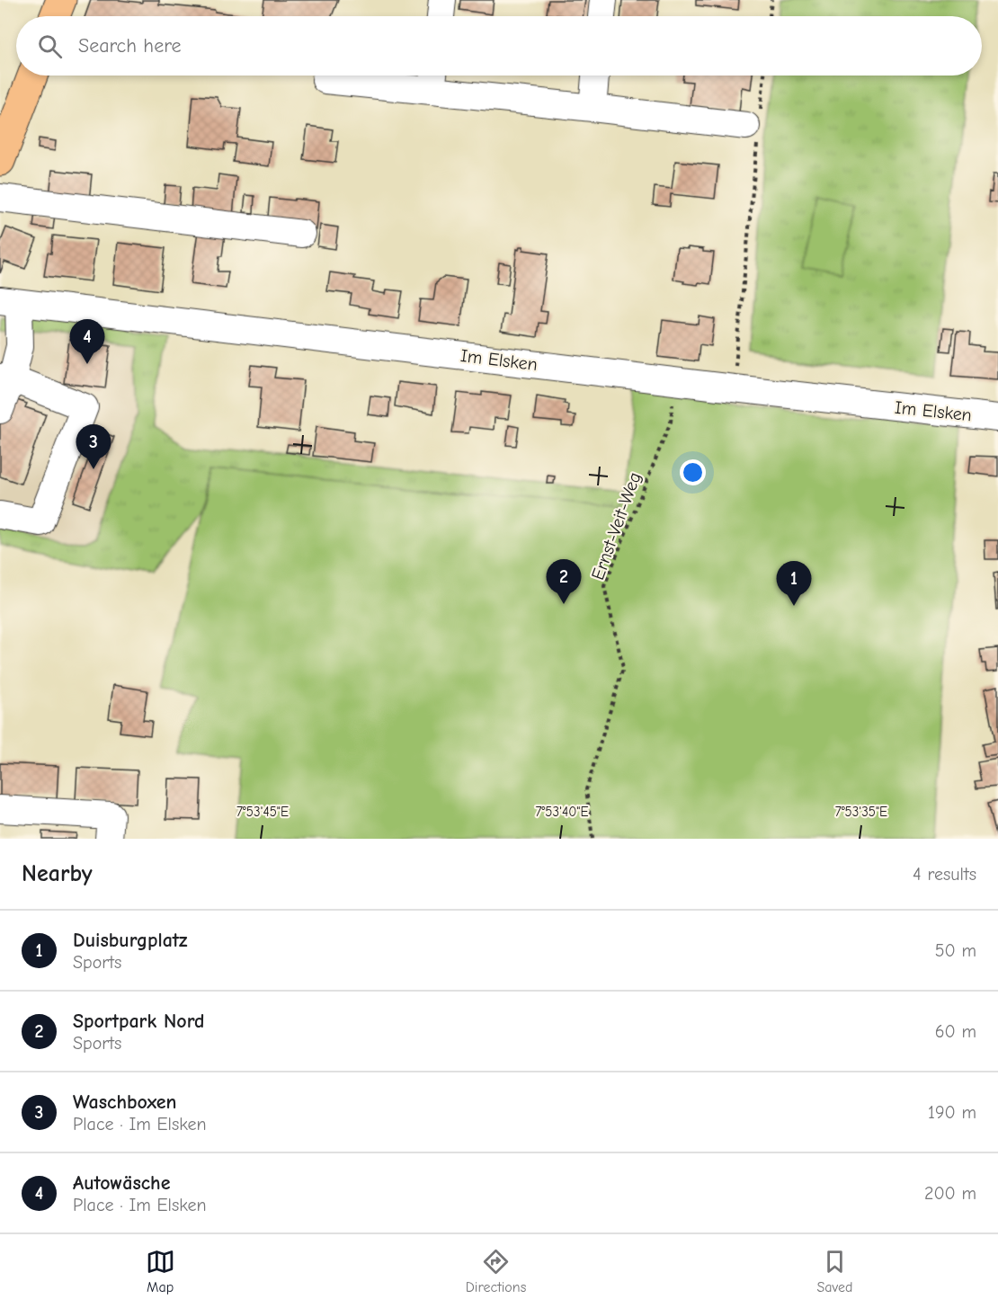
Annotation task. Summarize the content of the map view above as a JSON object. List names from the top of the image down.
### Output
{
  "streets": {
    "street": ["Im Elsken"],
    "path": ["Ernst-Veit-Weg"]
  },
  "crossings": [
    ["Im Elsken", "Ernst-Veit-Weg"]
  ],
  "page": {
    "search": "Search here",
    "pins": [
      "4",
      "3",
      "2",
      "1"
    ],
    "heading": ["Nearby", "4 results"],
    "list": [
      {
        "mark": "1",
        "name": "Duisburgplatz",
        "note": "Sports",
        "value": "50 m"
      },
      {
        "mark": "2",
        "name": "Sportpark Nord",
        "note": "Sports",
        "value": "60 m"
      },
      {
        "mark": "3",
        "name": "Waschboxen",
        "note": "Place · Im Elsken",
        "value": "190 m"
      },
      {
        "mark": "4",
        "name": "Autowäsche",
        "note": "Place · Im Elsken",
        "value": "200 m"
      }
    ],
    "nav": ["Map", "Directions", "Saved"]
  },
  "coordinates": ["7°53'45\"E", "7°53'40\"E", "7°53'35\"E"]
}
